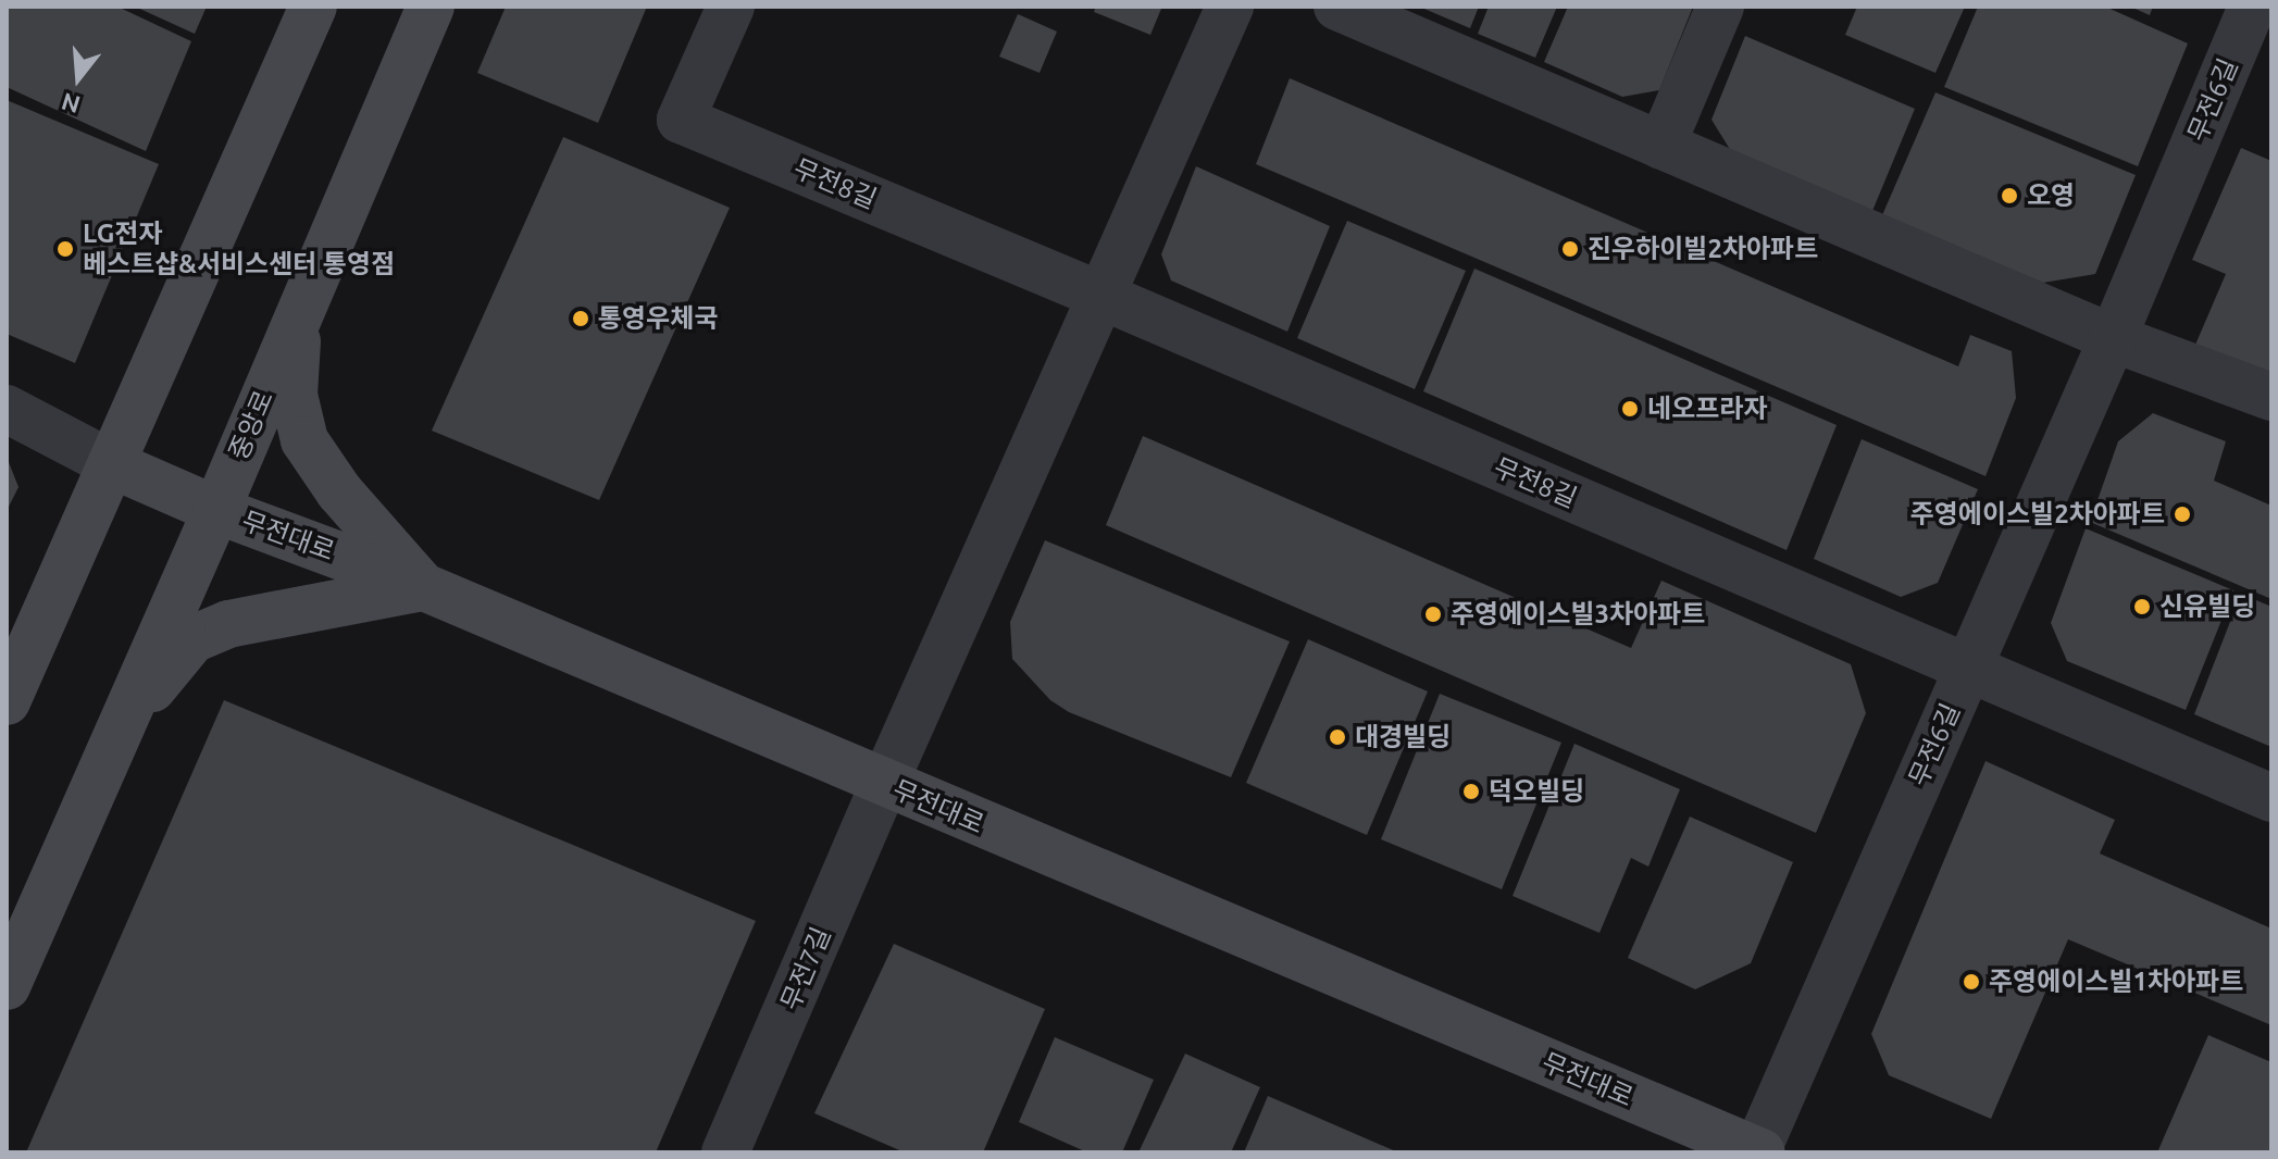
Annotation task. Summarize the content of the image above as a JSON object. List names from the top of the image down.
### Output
{
  "streets": {
    "street": [
      "무전6길",
      "무전8길",
      "중앙로",
      "무전대로",
      "무전7길"
    ]
  },
  "crossings": [
    ["무전6길", "무전8길"],
    ["무전6길", "무전대로"],
    ["중앙로", "무전대로"],
    ["무전대로", "무전7길"]
  ],
  "places": [
    "오영",
    "LG전자 베스트샵&서비스센터 통영점",
    "진우하이빌2차아파트",
    "통영우체국",
    "네오프라자",
    "주영에이스빌2차아파트",
    "신유빌딩",
    "주영에이스빌3차아파트",
    "대경빌딩",
    "덕오빌딩",
    "주영에이스빌1차아파트"
  ],
  "north": "bottom"
}
